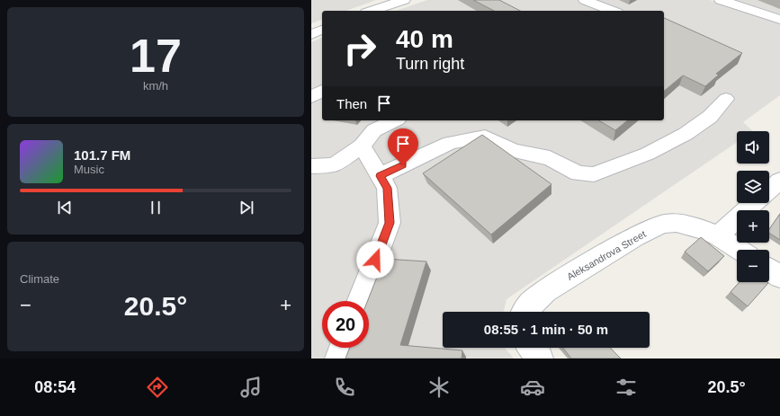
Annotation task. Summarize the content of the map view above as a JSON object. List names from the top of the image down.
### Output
{
  "streets": {
    "street": ["Aleksandrova Street"]
  },
  "page": {
    "tile": [
      ["17", "km/h"],
      "Climate"
    ],
    "turn": ["40 m", "Turn right"],
    "then": "Then",
    "map_buttons": ["+", "−"],
    "song": ["101.7 FM", "Music"],
    "heat": ["−", "20.5°", "+"],
    "limit": "20",
    "trip": "08:55 · 1 min · 50 m",
    "tabs": ["08:54", "20.5°"]
  }
}
